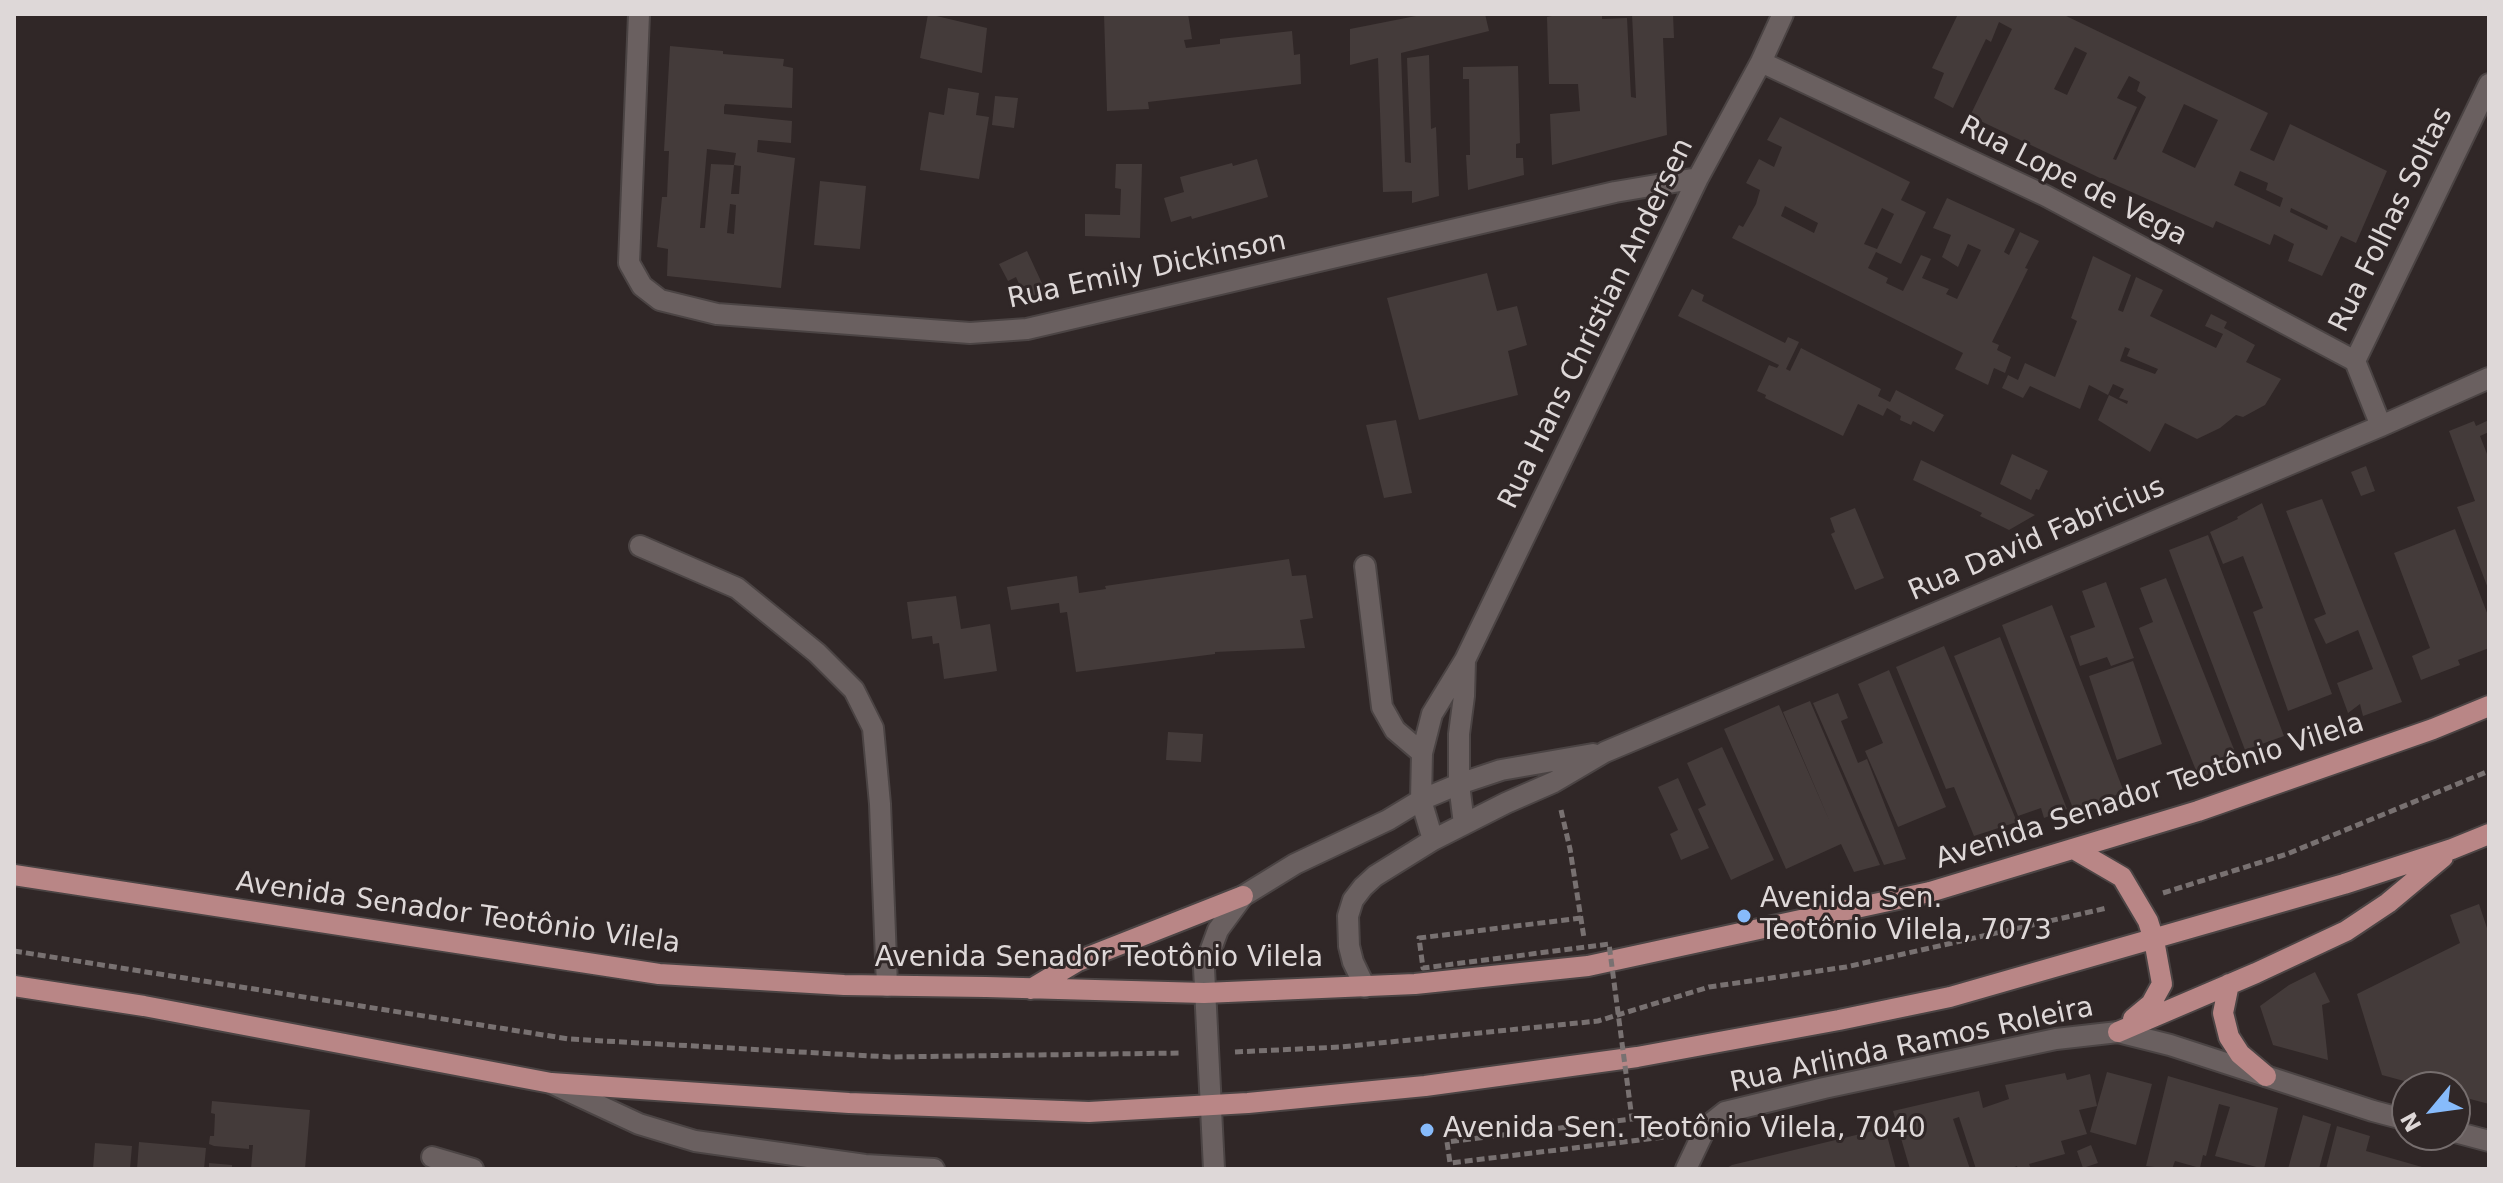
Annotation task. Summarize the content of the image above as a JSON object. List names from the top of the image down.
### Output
{
  "streets": {
    "main road": ["Avenida Senador Teotônio Vilela"],
    "street": [
      "Rua Lope de Vega",
      "Rua Folhas Soltas",
      "Rua Emily Dickinson",
      "Rua Hans Christian Andersen",
      "Rua David Fabricius",
      "Rua Arlinda Ramos Roleira"
    ]
  },
  "crossings": [
    ["Rua Lope de Vega", "Rua Folhas Soltas"],
    ["Rua Lope de Vega", "Rua Hans Christian Andersen"],
    ["Rua Folhas Soltas", "Rua David Fabricius"],
    ["Rua Emily Dickinson", "Rua Hans Christian Andersen"],
    ["Rua Hans Christian Andersen", "Rua David Fabricius"],
    ["Rua David Fabricius", "Avenida Senador Teotônio Vilela"]
  ],
  "places": ["Avenida Sen. Teotônio Vilela, 7073", "Avenida Sen. Teotônio Vilela, 7040"],
  "north": "bottom left"
}
